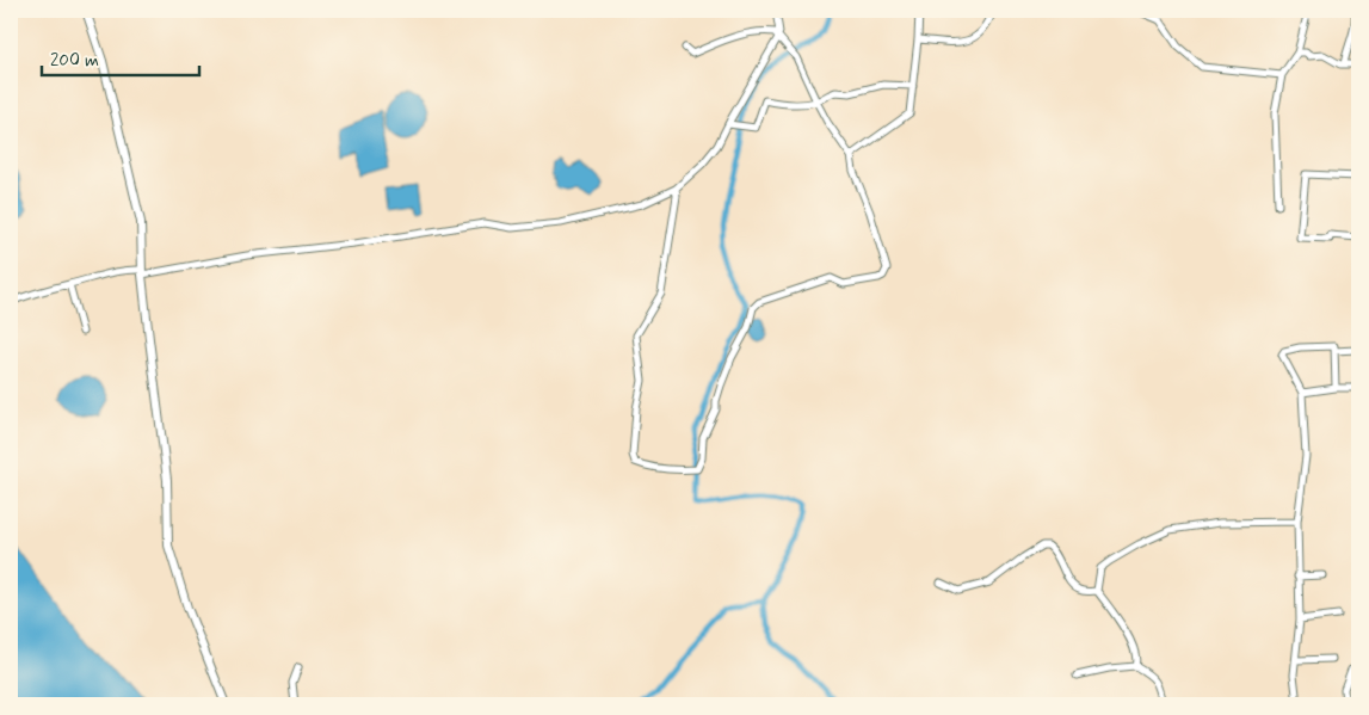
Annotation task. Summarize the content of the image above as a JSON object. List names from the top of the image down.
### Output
{
  "scale_bar": "200 m"
}
